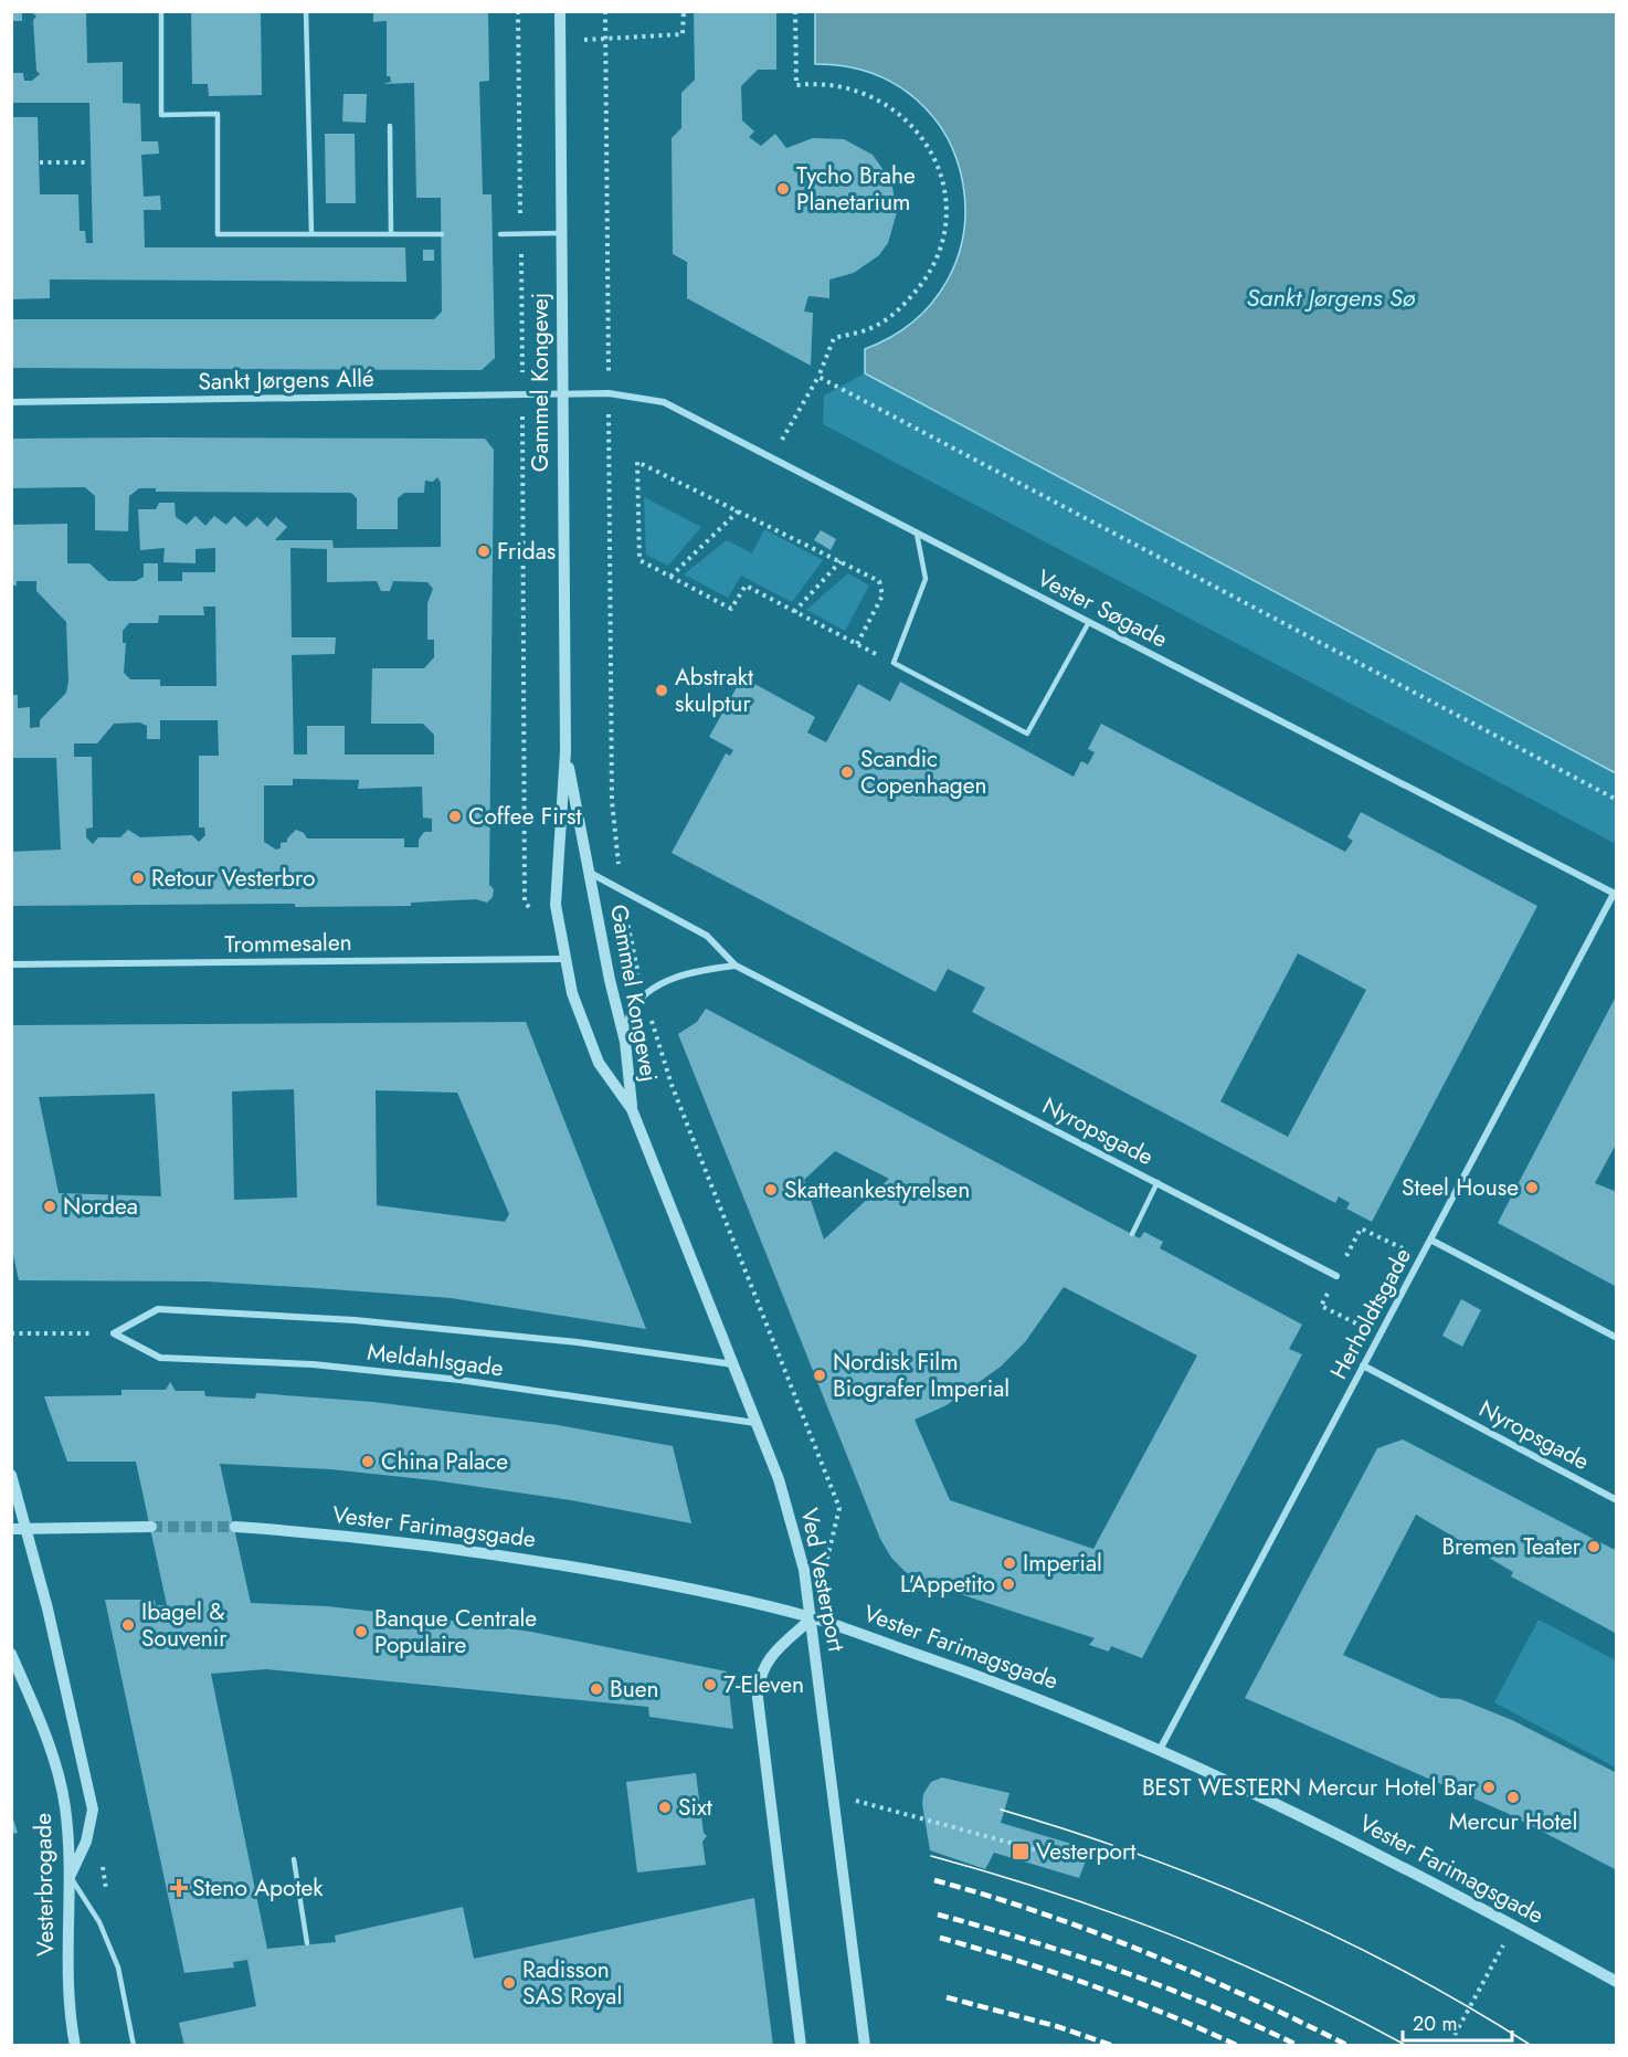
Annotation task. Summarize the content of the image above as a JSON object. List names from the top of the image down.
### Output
{
  "streets": {
    "street": [
      "Sankt Jørgens Allé",
      "Gammel Kongevej",
      "Vester Søgade",
      "Trommesalen",
      "Nyropsgade",
      "Herholdtsgade",
      "Meldahlsgade",
      "Vester Farimagsgade",
      "Ved Vesterport",
      "Vesterbrogade"
    ]
  },
  "crossings": [
    ["Sankt Jørgens Allé", "Gammel Kongevej"],
    ["Sankt Jørgens Allé", "Vester Søgade"],
    ["Gammel Kongevej", "Vester Søgade"],
    ["Gammel Kongevej", "Trommesalen"],
    ["Gammel Kongevej", "Nyropsgade"],
    ["Gammel Kongevej", "Ved Vesterport"],
    ["Vester Søgade", "Herholdtsgade"],
    ["Nyropsgade", "Herholdtsgade"],
    ["Herholdtsgade", "Vester Farimagsgade"],
    ["Meldahlsgade", "Ved Vesterport"],
    ["Vester Farimagsgade", "Ved Vesterport"]
  ],
  "water": ["Sankt Jørgens Sø"],
  "places": {
    "other": [
      "Tycho Brahe Planetarium",
      "Fridas",
      "Abstrakt skulptur",
      "Scandic Copenhagen",
      "Coffee First",
      "Retour Vesterbro",
      "Steel House",
      "Skatteankestyrelsen",
      "Nordea",
      "Nordisk Film Biografer Imperial",
      "China Palace",
      "Bremen Teater",
      "Imperial",
      "L'Appetito",
      "Ibagel & Souvenir",
      "Banque Centrale Populaire",
      "7-Eleven",
      "Buen",
      "BEST WESTERN Mercur Hotel Bar",
      "Mercur Hotel",
      "Sixt",
      "Radisson SAS Royal"
    ],
    "transit": ["Vesterport"],
    "health": ["Steno Apotek"]
  },
  "scale_bar": "20 m"
}
